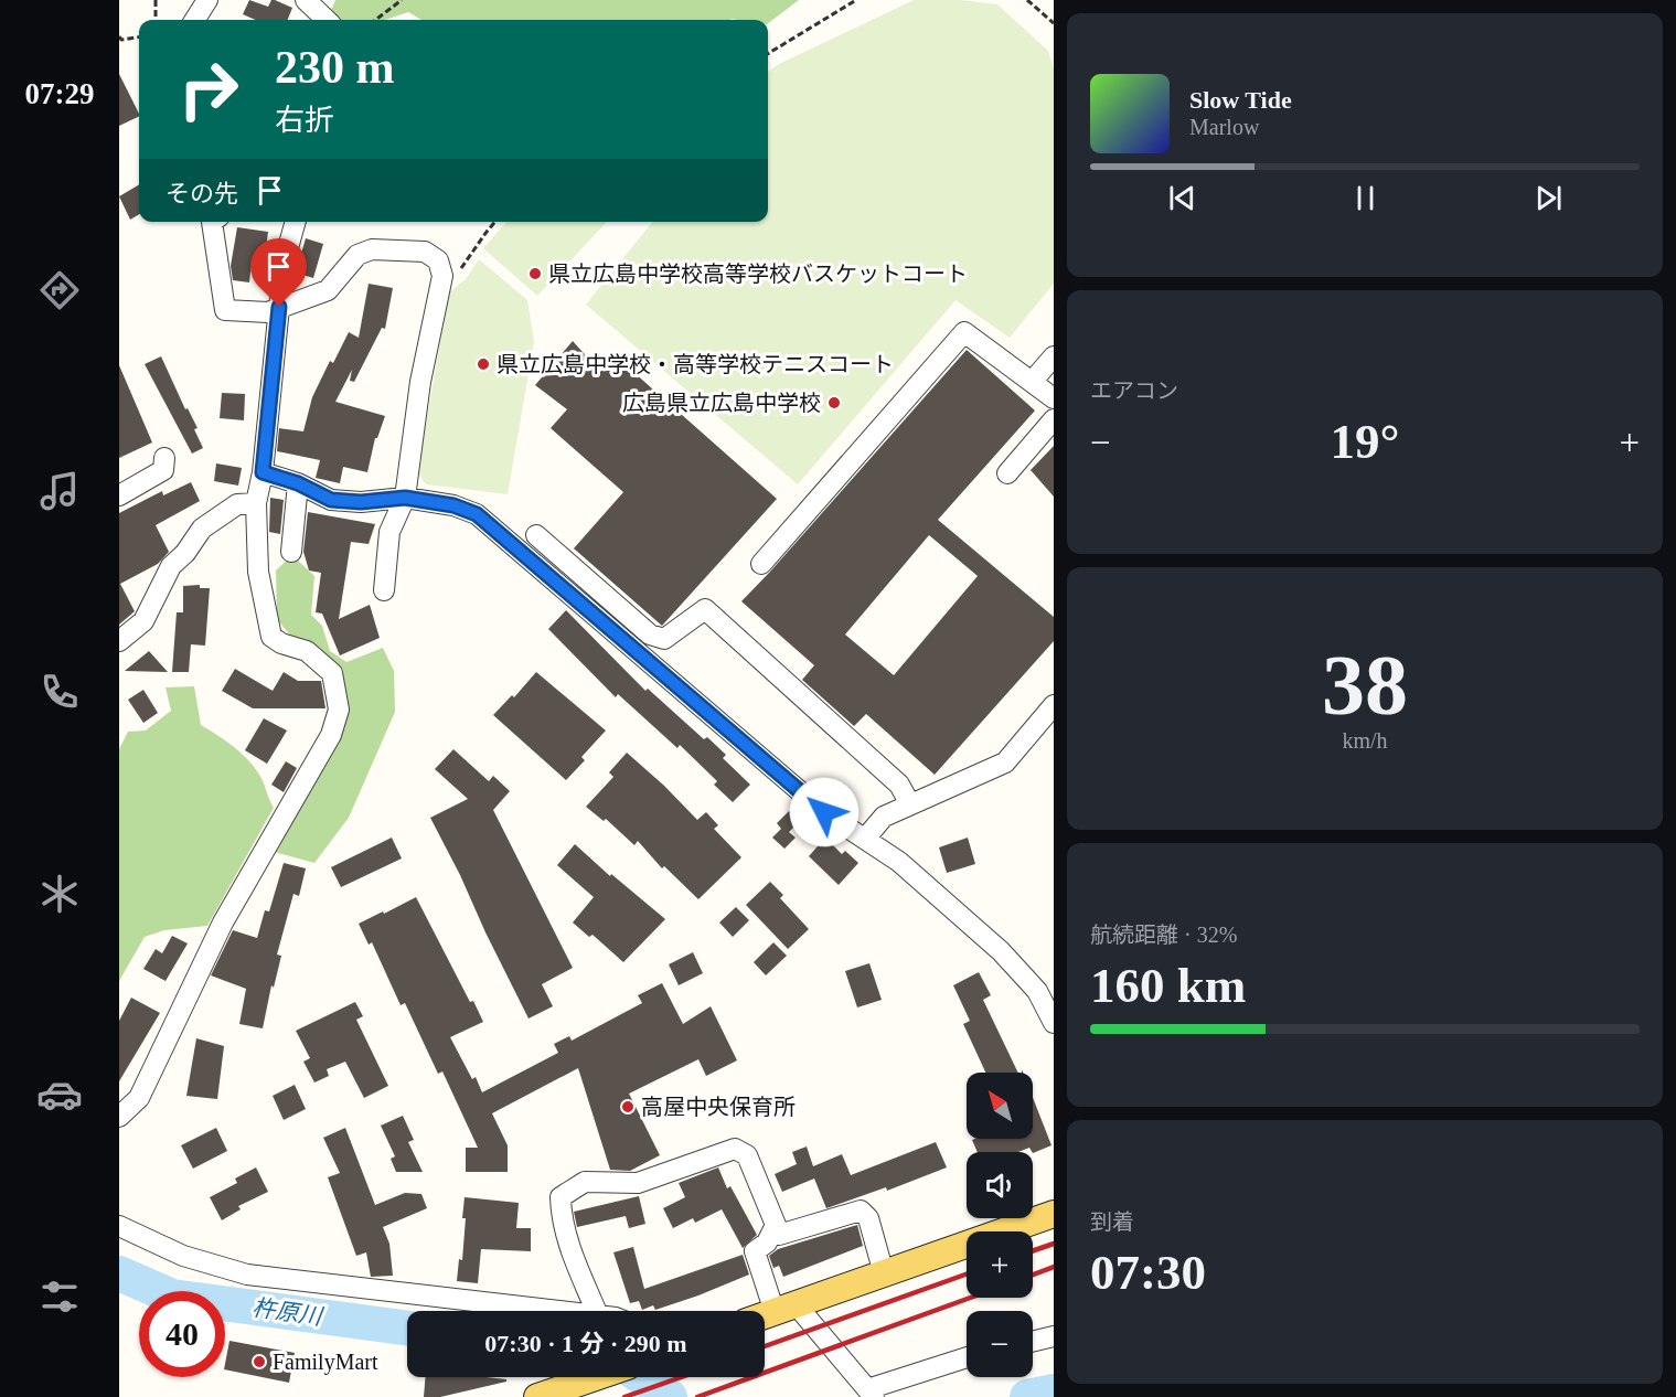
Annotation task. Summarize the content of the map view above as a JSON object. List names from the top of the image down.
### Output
{
  "water": ["杵原川"],
  "places": [
    "県立広島中学校高等学校バスケットコート",
    "県立広島中学校・高等学校テニスコート",
    "広島県立広島中学校",
    "高屋中央保育所",
    "FamilyMart"
  ],
  "north": "top left",
  "page": {
    "tabs": "07:29",
    "turn": ["230 m", "右折"],
    "song": ["Slow Tide", "Marlow"],
    "then": "その先",
    "tile": [
      "エアコン",
      ["38", "km/h"],
      ["航続距離 · 32%", "160 km"],
      ["到着", "07:30"]
    ],
    "heat": ["−", "19°", "+"],
    "map_buttons": ["+", "−"],
    "limit": "40",
    "trip": "07:30 · 1 分 · 290 m"
  }
}
